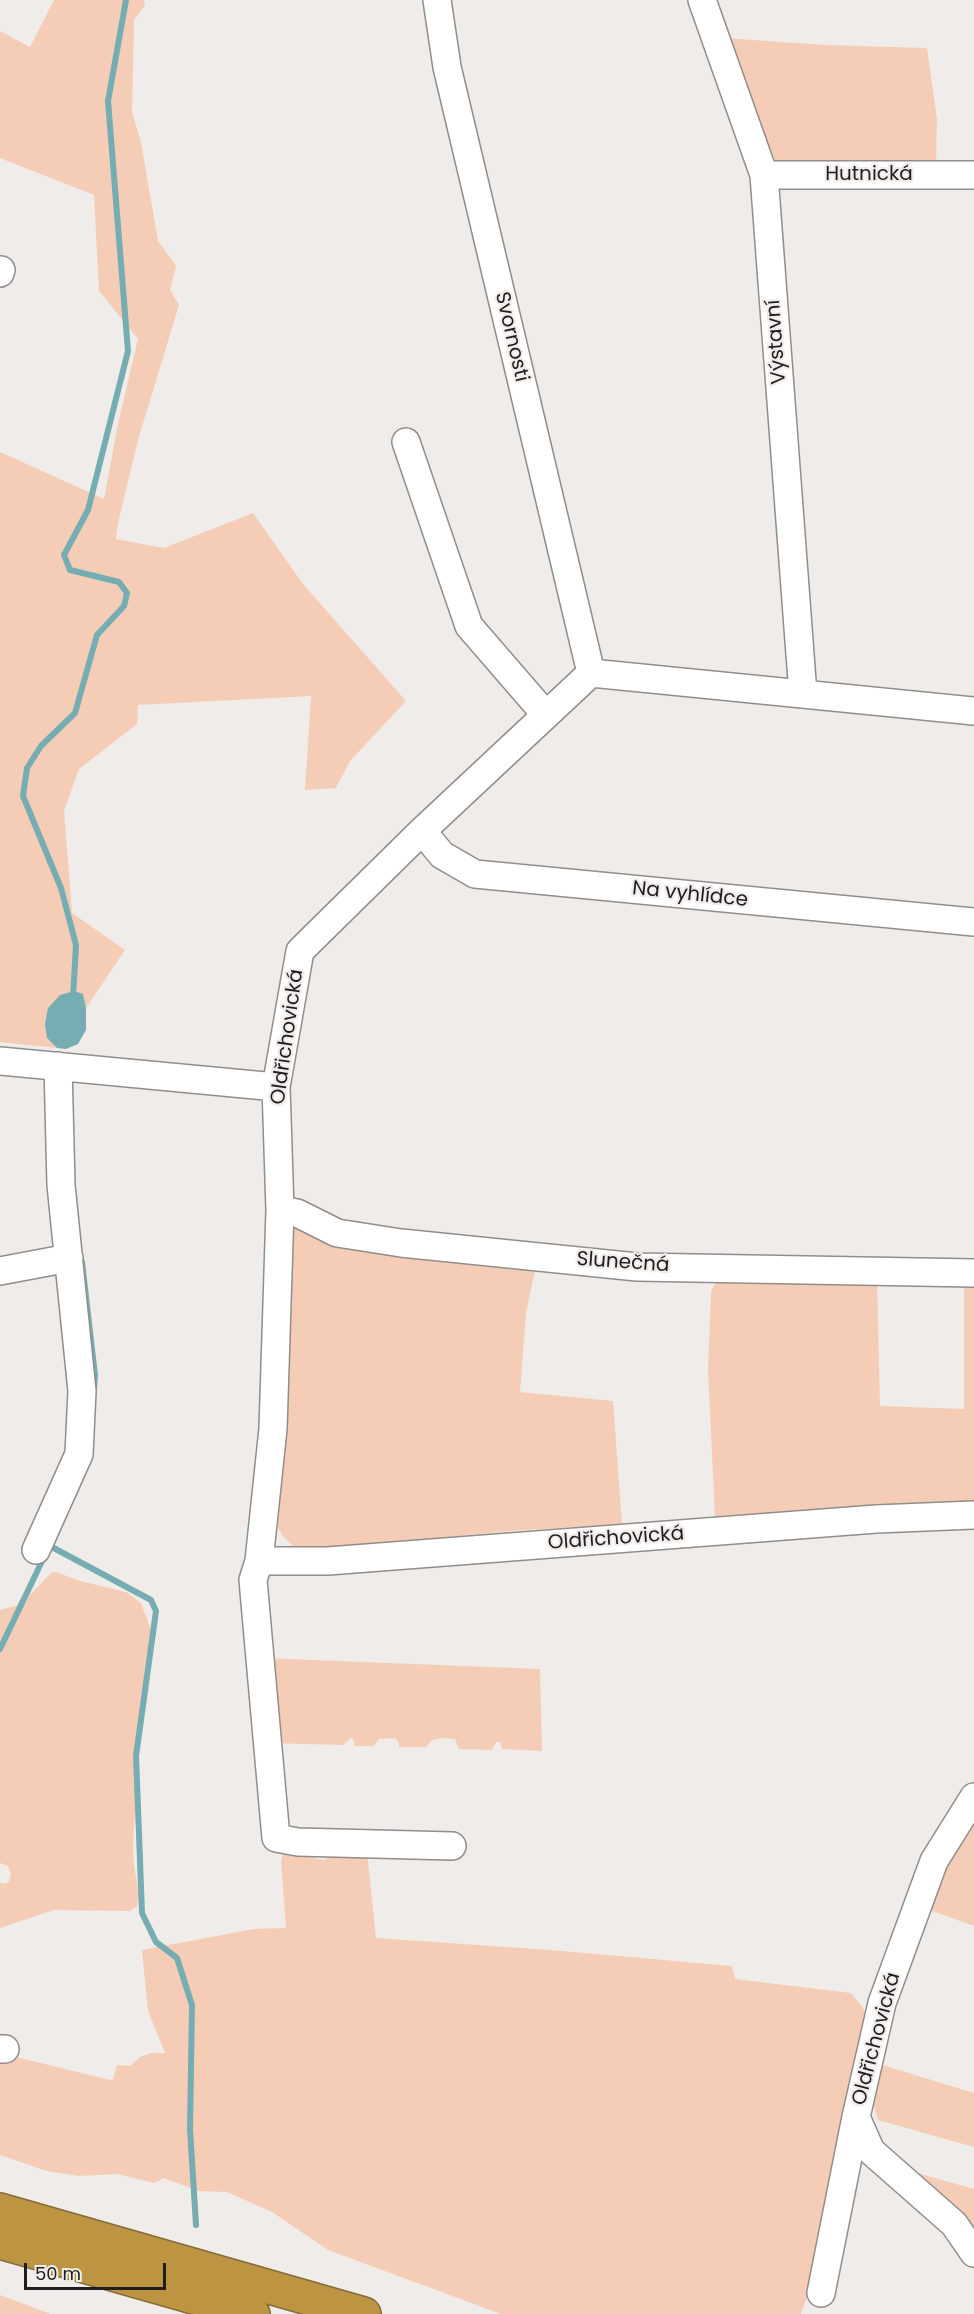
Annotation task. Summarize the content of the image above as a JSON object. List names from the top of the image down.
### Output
{
  "streets": {
    "street": [
      "Hutnická",
      "Svornosti",
      "Výstavní",
      "Na vyhlídce",
      "Oldřichovická",
      "Slunečná"
    ]
  },
  "crossings": [
    ["Hutnická", "Výstavní"],
    ["Svornosti", "Oldřichovická"],
    ["Na vyhlídce", "Oldřichovická"],
    ["Oldřichovická", "Slunečná"]
  ],
  "scale_bar": "50 m"
}
